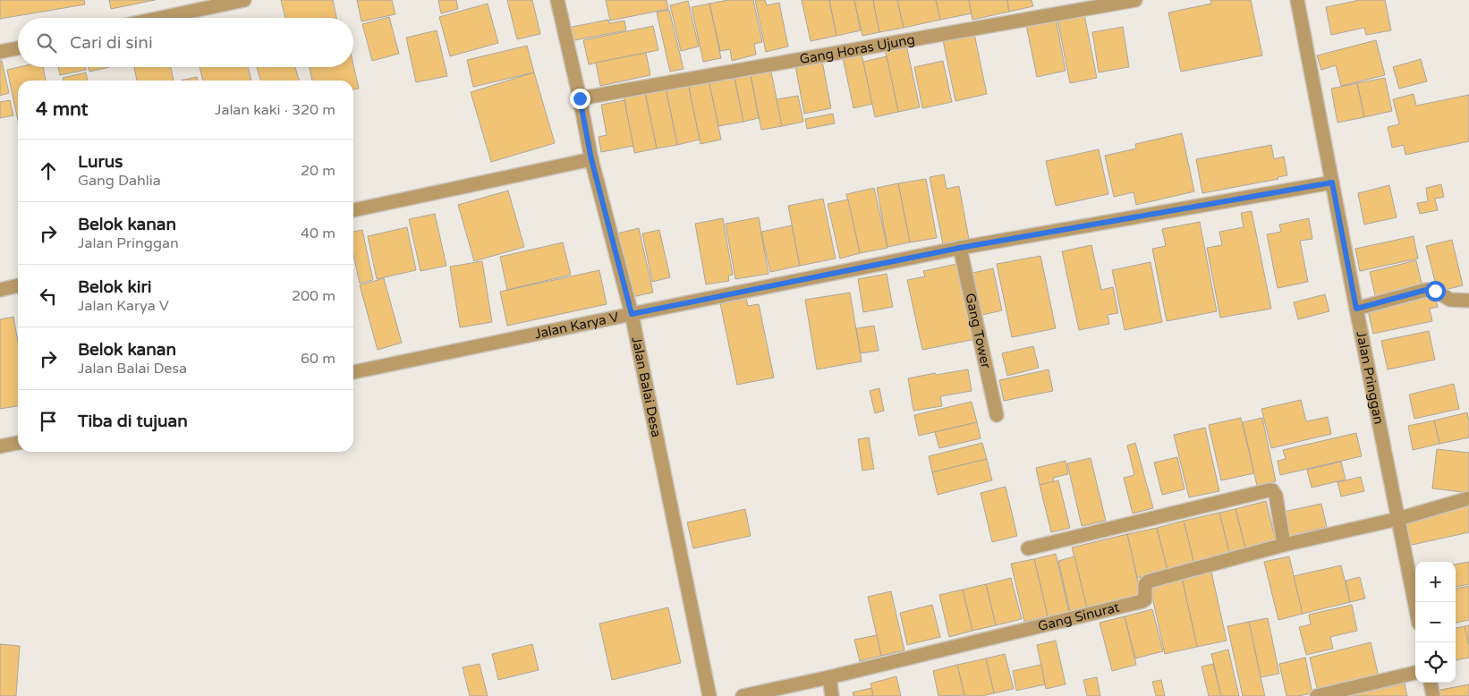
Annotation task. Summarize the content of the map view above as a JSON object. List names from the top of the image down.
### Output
{
  "streets": {
    "street": [
      "Gang Horas Ujung",
      "Jalan Karya V",
      "Gang Tower",
      "Jalan Pringgan",
      "Jalan Balai Desa",
      "Gang Sinurat"
    ]
  },
  "crossings": [
    ["Gang Horas Ujung", "Jalan Balai Desa"],
    ["Jalan Karya V", "Gang Tower"],
    ["Jalan Karya V", "Jalan Pringgan"],
    ["Jalan Karya V", "Jalan Balai Desa"],
    ["Jalan Pringgan", "Gang Sinurat"]
  ],
  "page": {
    "search": "Cari di sini",
    "heading": ["4 mnt", "Jalan kaki · 320 m"],
    "list": [
      ["Lurus", "Gang Dahlia", "20 m"],
      ["Belok kanan", "Jalan Pringgan", "40 m"],
      ["Belok kiri", "Jalan Karya V", "200 m"],
      ["Belok kanan", "Jalan Balai Desa", "60 m"],
      "Tiba di tujuan"
    ],
    "map_buttons": ["+", "−"]
  }
}
